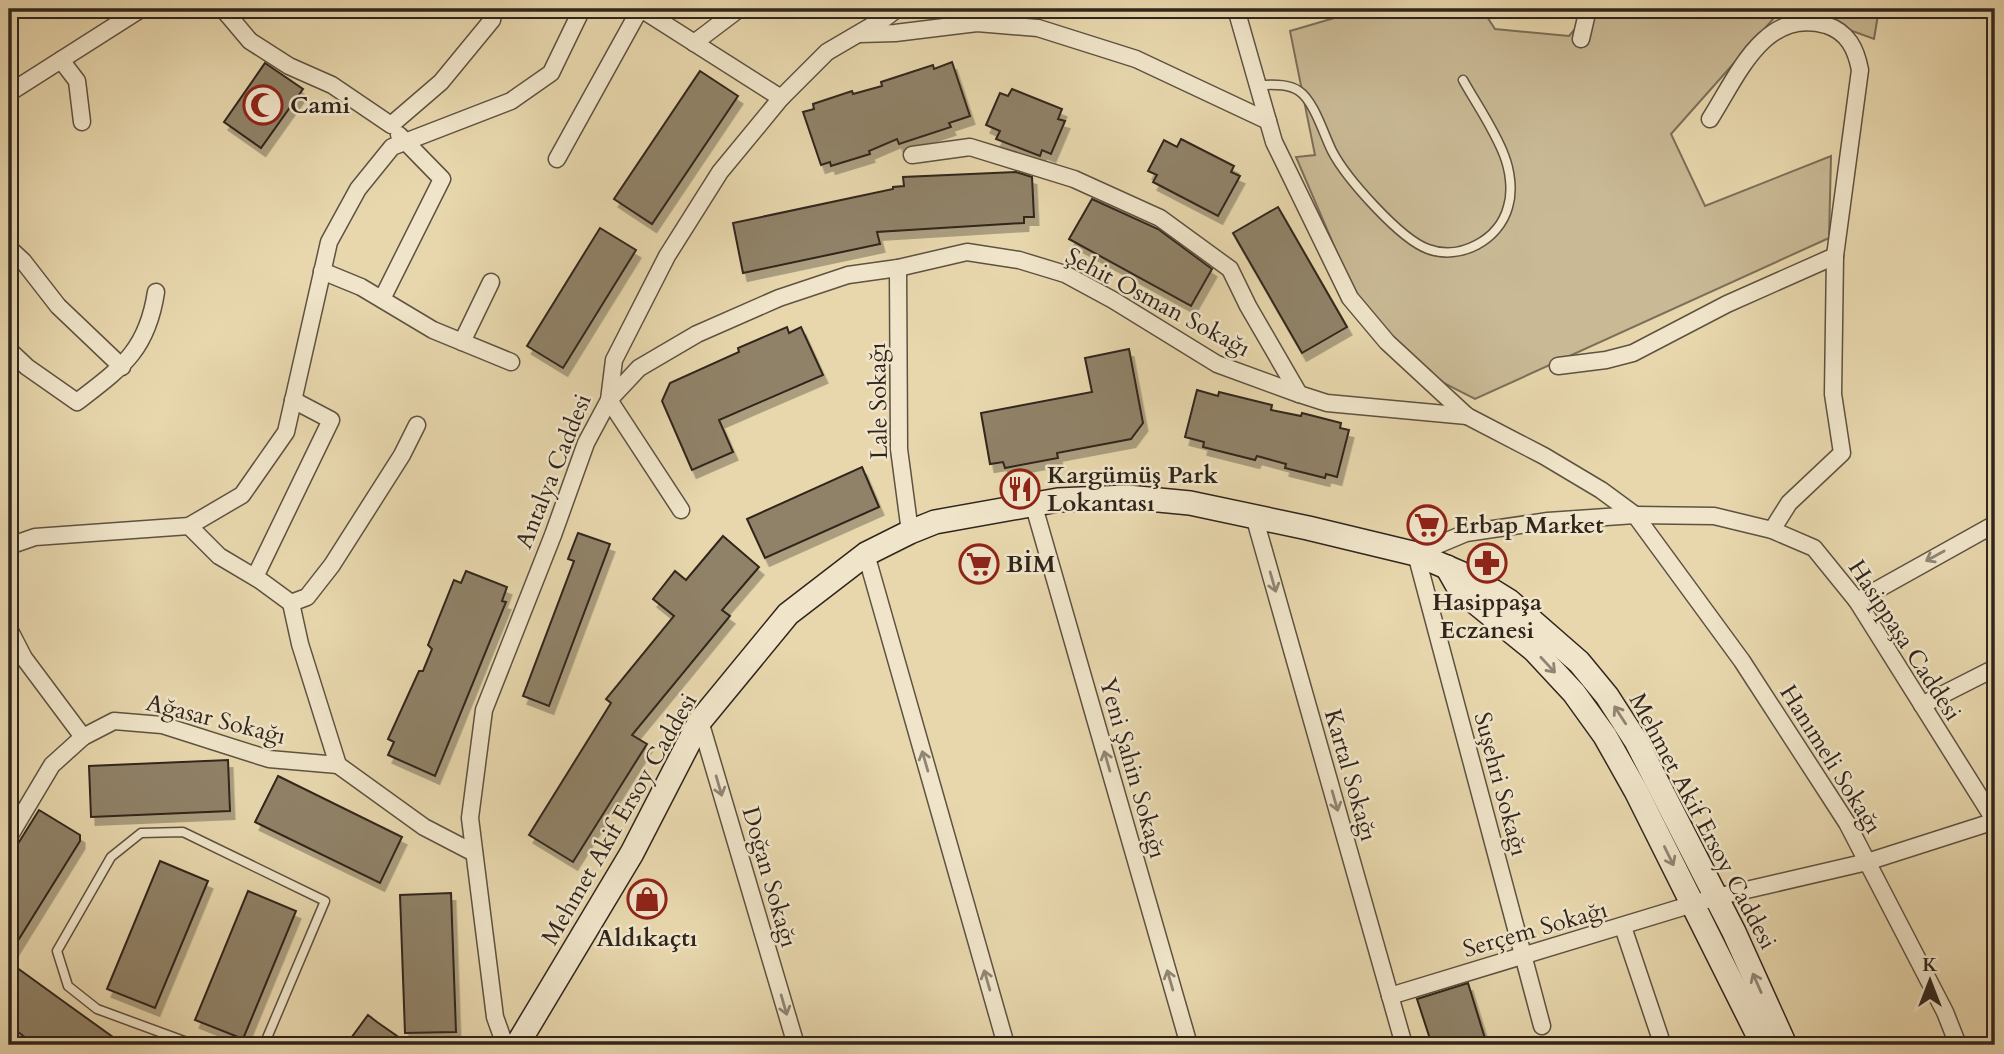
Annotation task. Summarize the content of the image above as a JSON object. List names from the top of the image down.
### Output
{
  "streets": {
    "main road": ["Mehmet Akif Ersoy Caddesi"],
    "street": [
      "Şehit Osman Sokağı",
      "Lale Sokağı",
      "Antalya Caddesi",
      "Hasippaşa Caddesi",
      "Ağasar Sokağı",
      "Hanımeli Sokağı",
      "Yeni Şahin Sokağı",
      "Kartal Sokağı",
      "Suşehri Sokağı",
      "Doğan Sokağı",
      "Serçem Sokağı"
    ]
  },
  "crossings": [
    ["Şehit Osman Sokağı", "Lale Sokağı"],
    ["Şehit Osman Sokağı", "Antalya Caddesi"],
    ["Şehit Osman Sokağı", "Hanımeli Sokağı"],
    ["Lale Sokağı", "Mehmet Akif Ersoy Caddesi"],
    ["Hasippaşa Caddesi", "Hanımeli Sokağı"],
    ["Hasippaşa Caddesi", "Suşehri Sokağı"],
    ["Hasippaşa Caddesi", "Mehmet Akif Ersoy Caddesi"],
    ["Hasippaşa Caddesi", "Serçem Sokağı"],
    ["Hanımeli Sokağı", "Serçem Sokağı"],
    ["Yeni Şahin Sokağı", "Mehmet Akif Ersoy Caddesi"],
    ["Kartal Sokağı", "Mehmet Akif Ersoy Caddesi"],
    ["Kartal Sokağı", "Serçem Sokağı"],
    ["Suşehri Sokağı", "Mehmet Akif Ersoy Caddesi"],
    ["Suşehri Sokağı", "Serçem Sokağı"],
    ["Mehmet Akif Ersoy Caddesi", "Doğan Sokağı"],
    ["Mehmet Akif Ersoy Caddesi", "Serçem Sokağı"]
  ],
  "one_way": ["Yeni Şahin Sokağı", "Kartal Sokağı", "Doğan Sokağı"],
  "places": {
    "mosque": ["Cami"],
    "restaurant": ["Kargümüş Park Lokantası"],
    "supermarket": ["Erbap Market", "BİM"],
    "pharmacy": ["Hasippaşa Eczanesi"],
    "shop": ["Aldıkaçtı"]
  },
  "north": "top"
}
